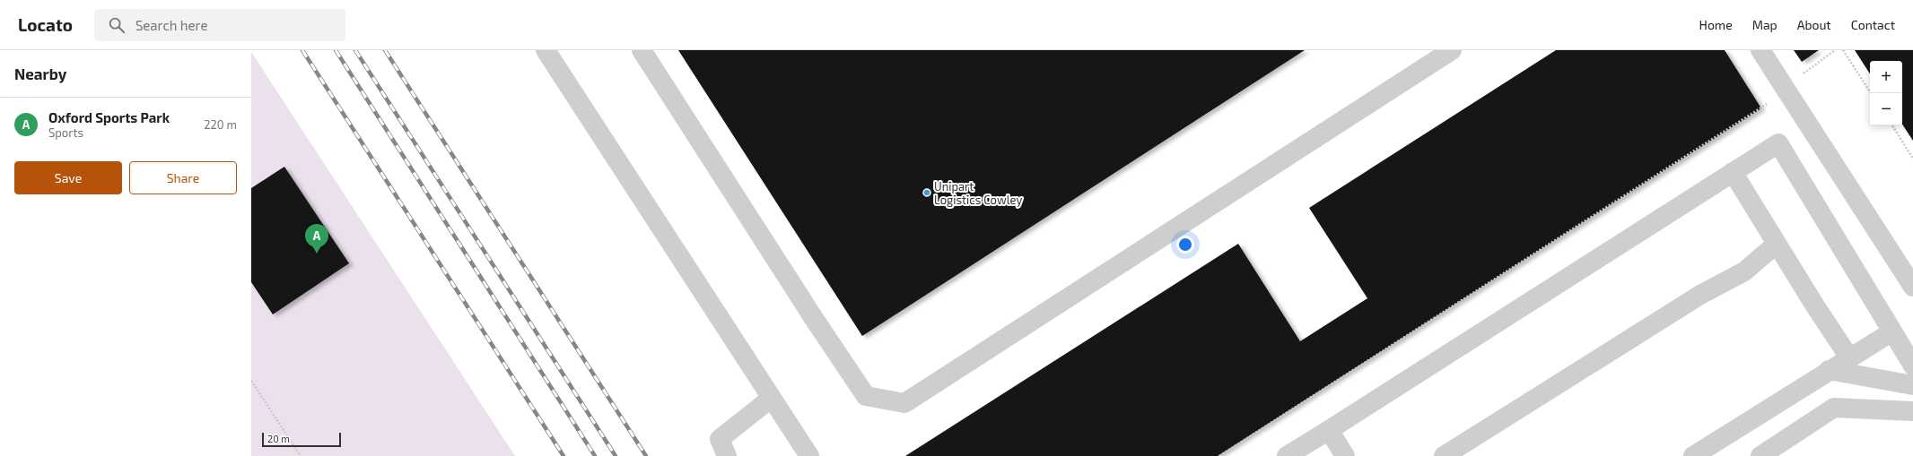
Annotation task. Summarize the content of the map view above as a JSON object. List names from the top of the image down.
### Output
{
  "places": ["Unipart Logistics Cowley"],
  "scale_bar": "20 m",
  "page": {
    "header": "Locato",
    "search": "Search here",
    "nav": [
      "Home",
      "Map",
      "About",
      "Contact"
    ],
    "heading": "Nearby",
    "map_buttons": ["+", "−"],
    "list": [
      {
        "mark": "A",
        "name": "Oxford Sports Park",
        "note": "Sports",
        "value": "220 m"
      }
    ],
    "buttons": ["Save", "Share"],
    "pins": "A",
    "scale": "20 m"
  }
}
